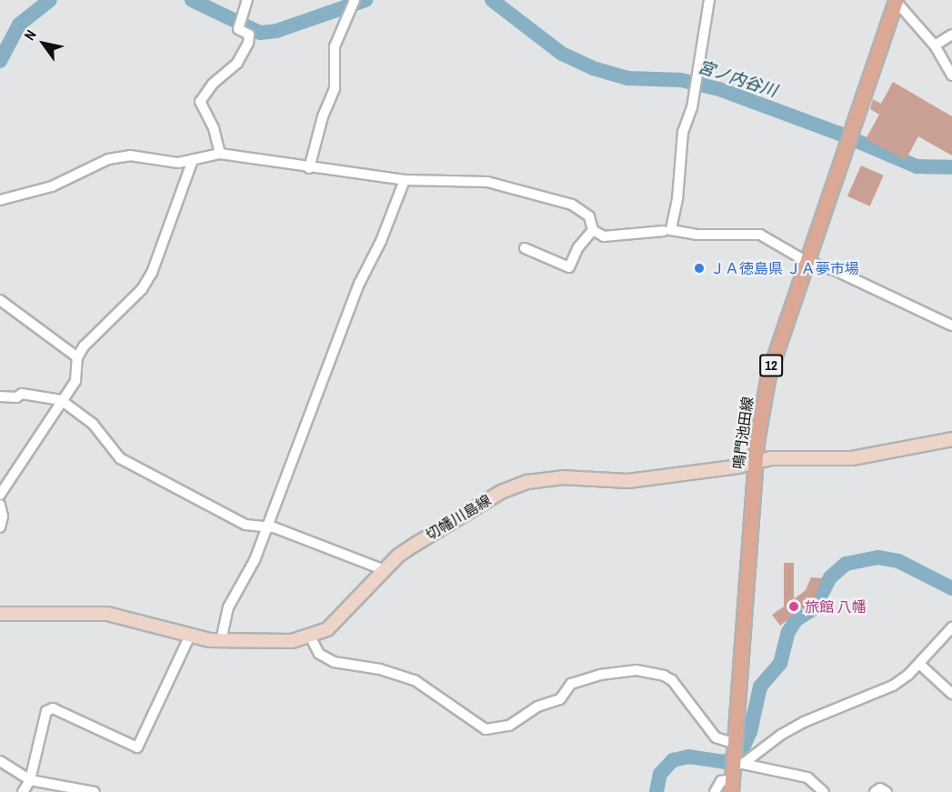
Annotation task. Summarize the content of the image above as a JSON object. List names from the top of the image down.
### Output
{
  "streets": {
    "main road": ["12", "鳴門池田線", "切幡川島線"]
  },
  "crossings": [
    ["鳴門池田線", "切幡川島線"]
  ],
  "water": ["宮ノ内谷川"],
  "places": ["ＪＡ徳島県 ＪＡ夢市場", "旅館 八幡"],
  "north": "top left"
}
